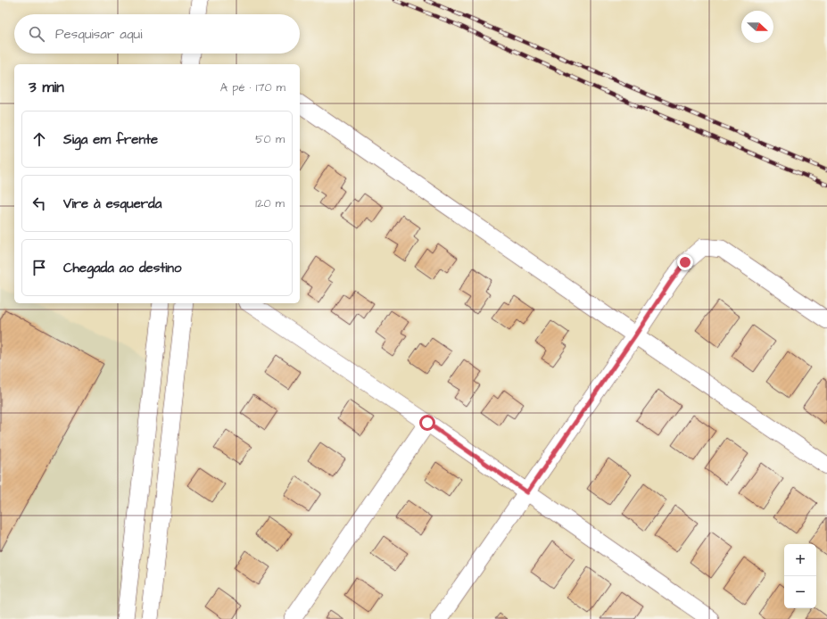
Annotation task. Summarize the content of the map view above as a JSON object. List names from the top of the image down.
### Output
{
  "north": "right",
  "page": {
    "search": "Pesquisar aqui",
    "heading": ["3 min", "A pé · 170 m"],
    "list": [
      ["Siga em frente", "50 m"],
      ["Vire à esquerda", "120 m"],
      "Chegada ao destino"
    ],
    "map_buttons": ["+", "−"]
  }
}
